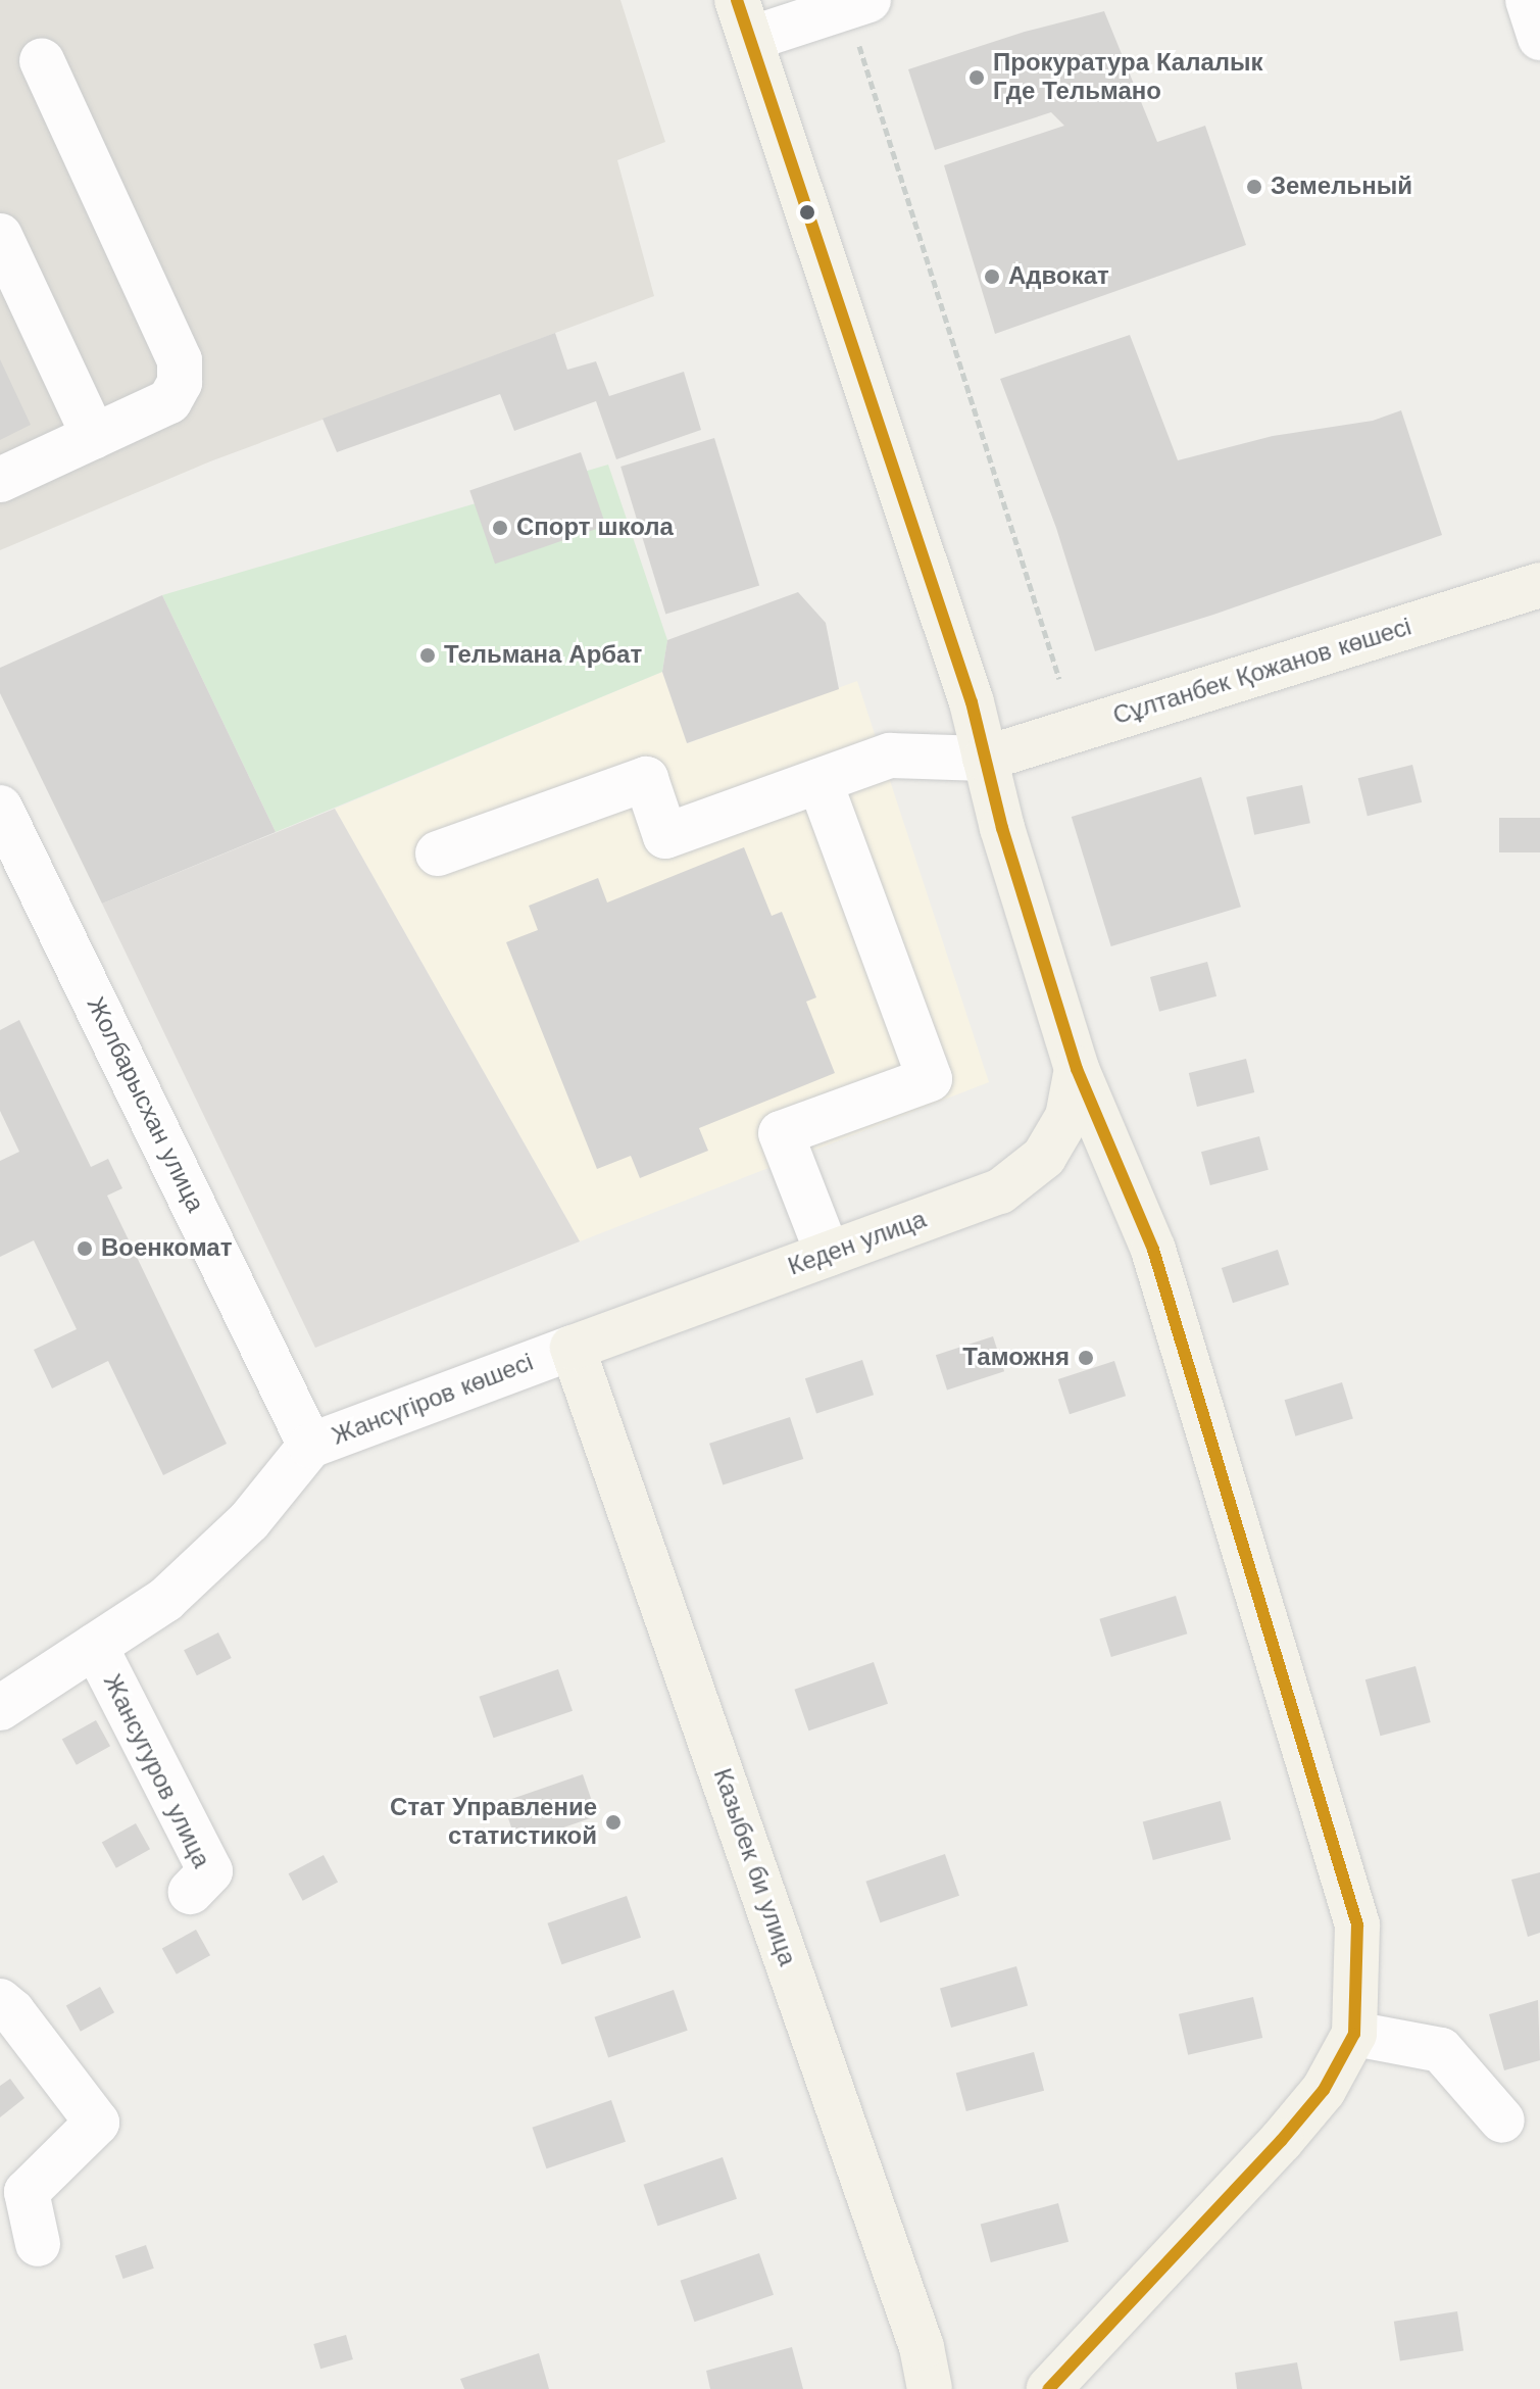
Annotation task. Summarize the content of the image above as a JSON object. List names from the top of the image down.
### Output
{
  "streets": {
    "main road": ["Сұлтанбек Қожанов көшесі", "Кеден улица", "Казыбек би улица"],
    "street": ["Жолбарысхан улица", "Жансүгіров көшесі", "Жансугуров улица"]
  },
  "crossings": [
    ["Жолбарысхан улица", "Жансүгіров көшесі"],
    ["Кеден улица", "Жансүгіров көшесі"],
    ["Кеден улица", "Казыбек би улица"],
    ["Жансүгіров көшесі", "Жансугуров улица"],
    ["Жансүгіров көшесі", "Казыбек би улица"]
  ],
  "places": [
    "Прокуратура Калалык Где Тельмано",
    "Земельный",
    "Адвокат",
    "Спорт школа",
    "Тельмана Арбат",
    "Военкомат",
    "Таможня",
    "Стат Управление статистикой"
  ]
}
